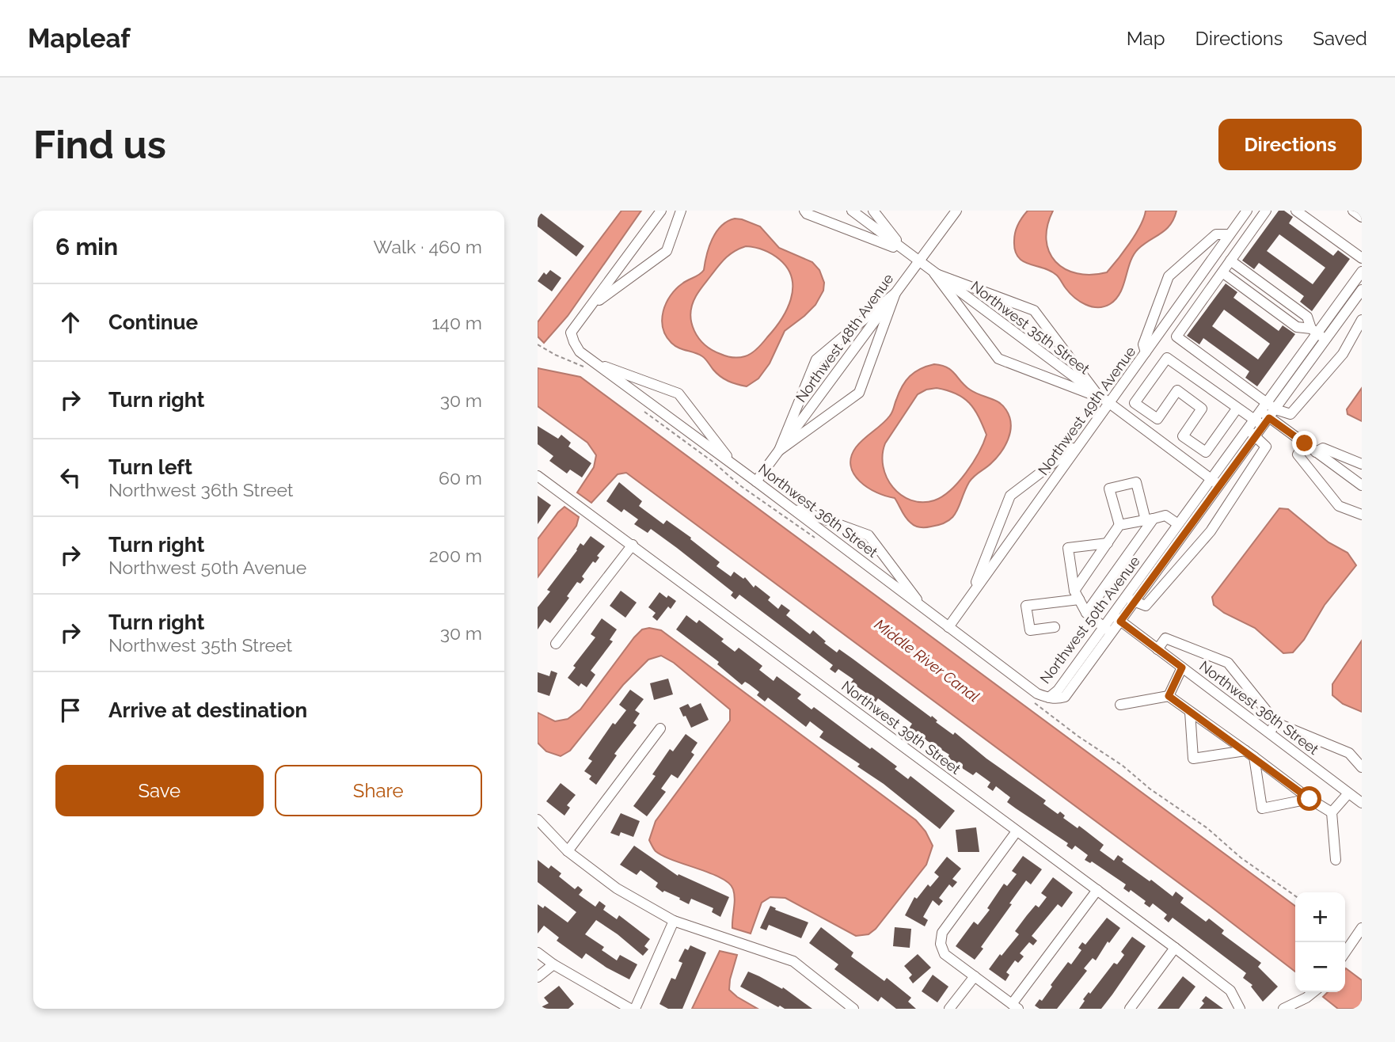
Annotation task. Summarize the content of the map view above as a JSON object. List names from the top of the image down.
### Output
{
  "streets": {
    "street": [
      "Northwest 35th Street",
      "Northwest 48th Avenue",
      "Northwest 49th Avenue",
      "Northwest 36th Street",
      "Northwest 50th Avenue",
      "Northwest 39th Street"
    ]
  },
  "crossings": [
    ["Northwest 35th Street", "Northwest 48th Avenue"],
    ["Northwest 35th Street", "Northwest 49th Avenue"],
    ["Northwest 35th Street", "Northwest 50th Avenue"],
    ["Northwest 48th Avenue", "Northwest 36th Street"],
    ["Northwest 49th Avenue", "Northwest 36th Street"],
    ["Northwest 36th Street", "Northwest 50th Avenue"]
  ],
  "water": ["Middle River Canal"],
  "page": {
    "header": "Mapleaf",
    "nav": ["Map", "Directions", "Saved"],
    "buttons": [
      "Directions",
      ["Save", "Share"]
    ],
    "title": "Find us",
    "heading": ["6 min", "Walk · 460 m"],
    "list": [
      ["Continue", "140 m"],
      ["Turn right", "30 m"],
      ["Turn left", "Northwest 36th Street", "60 m"],
      ["Turn right", "Northwest 50th Avenue", "200 m"],
      ["Turn right", "Northwest 35th Street", "30 m"],
      "Arrive at destination"
    ],
    "map_buttons": ["+", "−"]
  }
}
